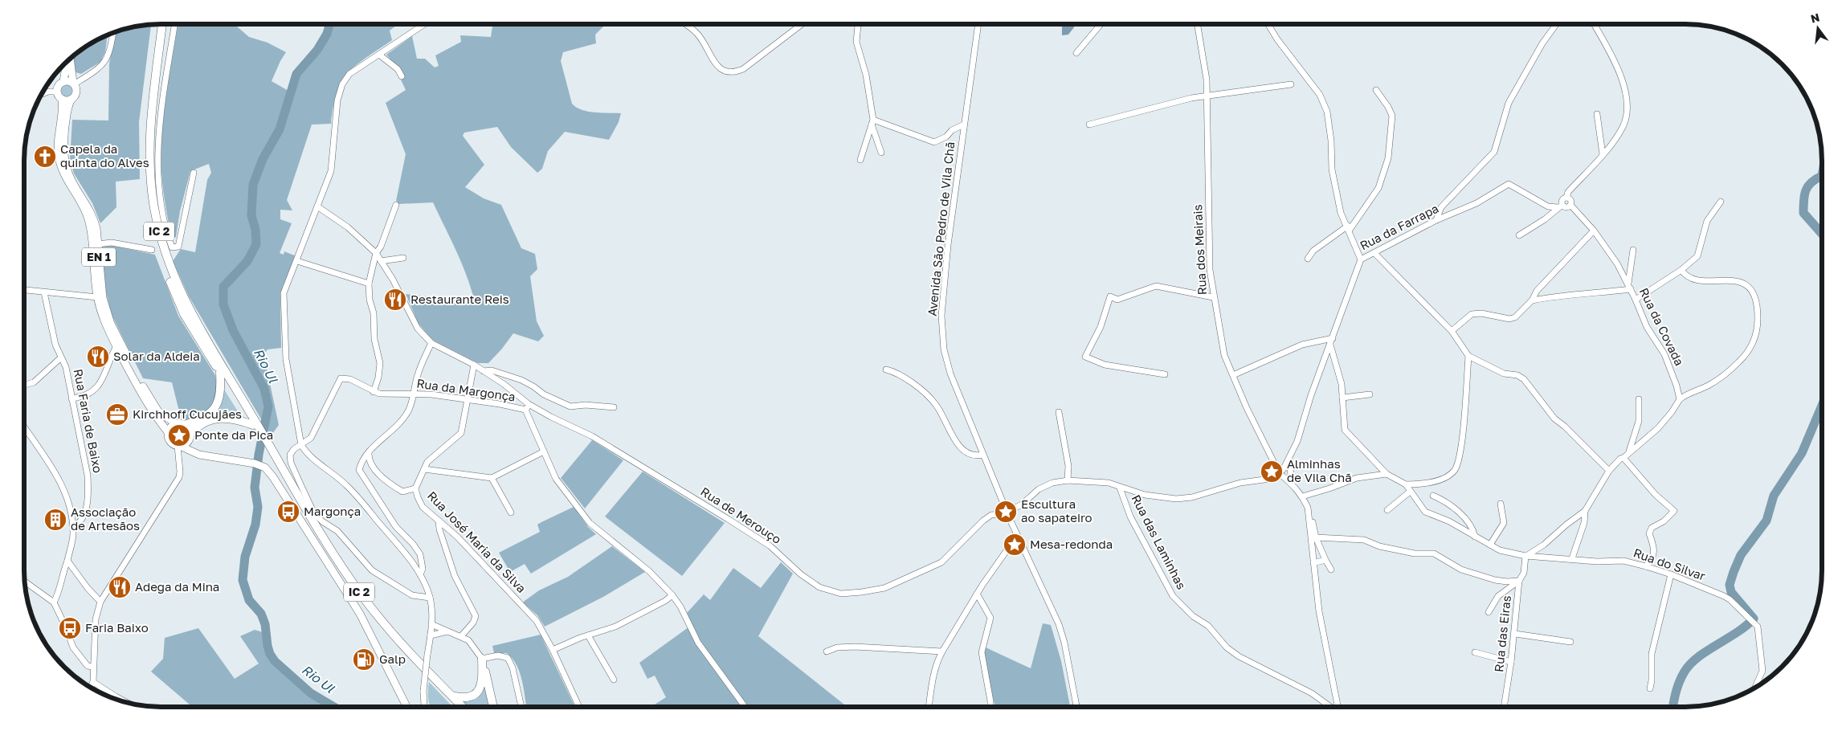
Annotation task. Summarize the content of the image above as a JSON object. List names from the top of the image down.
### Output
{
  "streets": {
    "highway": ["IC 2"],
    "main road": ["EN 1"],
    "street": [
      "Rua da Farrapa",
      "Avenida São Pedro de Vila Chã",
      "Rua dos Meirais",
      "Rua da Covada",
      "Rua da Margonça",
      "Rua Faria de Baixo",
      "Rua de Merouço",
      "Rua José Maria da Silva",
      "Rua das Laminhas",
      "Rua do Silvar",
      "Rua das Eiras"
    ]
  },
  "crossings": [
    ["Rua da Farrapa", "Rua dos Meirais"],
    ["Avenida São Pedro de Vila Chã", "Rua de Merouço"],
    ["Rua da Margonça", "Rua José Maria da Silva"],
    ["Rua de Merouço", "Rua José Maria da Silva"],
    ["Rua do Silvar", "Rua das Eiras"]
  ],
  "water": ["Rio Ul"],
  "places": {
    "church": ["Capela da quinta do Alves"],
    "restaurant": ["Restaurante Reis", "Solar da Aldeia", "Adega da Mina"],
    "office": ["Kirchhoff Cucujães"],
    "place": [
      "Ponte da Pica",
      "Alminhas de Vila Chã",
      "Escultura ao sapateiro",
      "Mesa-redonda"
    ],
    "bus stop": ["Margonça", "Faria Baixo"],
    "building": ["Associação de Artesãos"],
    "fuel station": ["Galp"]
  },
  "north": "top"
}
